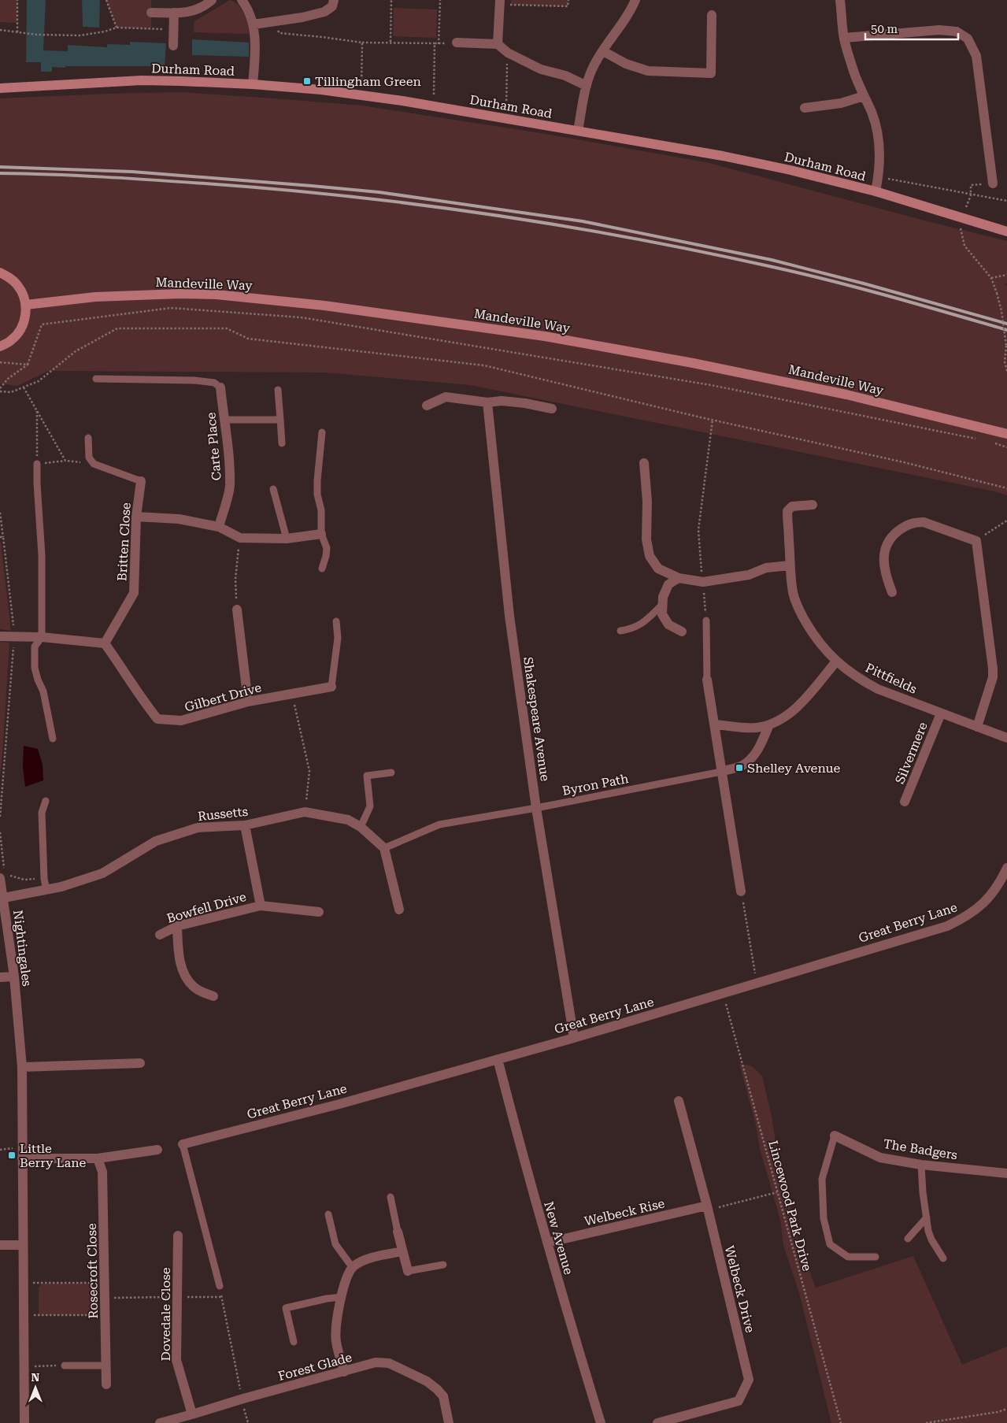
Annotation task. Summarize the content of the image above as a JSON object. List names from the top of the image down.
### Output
{
  "streets": {
    "main road": ["Durham Road", "Mandeville Way"],
    "street": [
      "Carte Place",
      "Britten Close",
      "Pittfields",
      "Gilbert Drive",
      "Shakespeare Avenue",
      "Silvermere",
      "Russetts",
      "Bowfell Drive",
      "Great Berry Lane",
      "Nightingales",
      "The Badgers",
      "Welbeck Rise",
      "New Avenue",
      "Rosecroft Close",
      "Welbeck Drive",
      "Dovedale Close",
      "Forest Glade"
    ],
    "lane": ["Byron Path"],
    "path": ["Lincewood Park Drive"]
  },
  "crossings": [
    ["Britten Close", "Gilbert Drive"],
    ["Pittfields", "Silvermere"],
    ["Shakespeare Avenue", "Byron Path"],
    ["Shakespeare Avenue", "Great Berry Lane"],
    ["Byron Path", "Russetts"],
    ["Russetts", "Bowfell Drive"],
    ["Russetts", "Nightingales"],
    ["Great Berry Lane", "Lincewood Park Drive"],
    ["Great Berry Lane", "New Avenue"],
    ["Welbeck Rise", "New Avenue"],
    ["Welbeck Rise", "Welbeck Drive"],
    ["Dovedale Close", "Forest Glade"]
  ],
  "places": {
    "transit": ["Tillingham Green", "Shelley Avenue", "Little Berry Lane"]
  },
  "scale_bar": "50 m",
  "north": "top"
}
